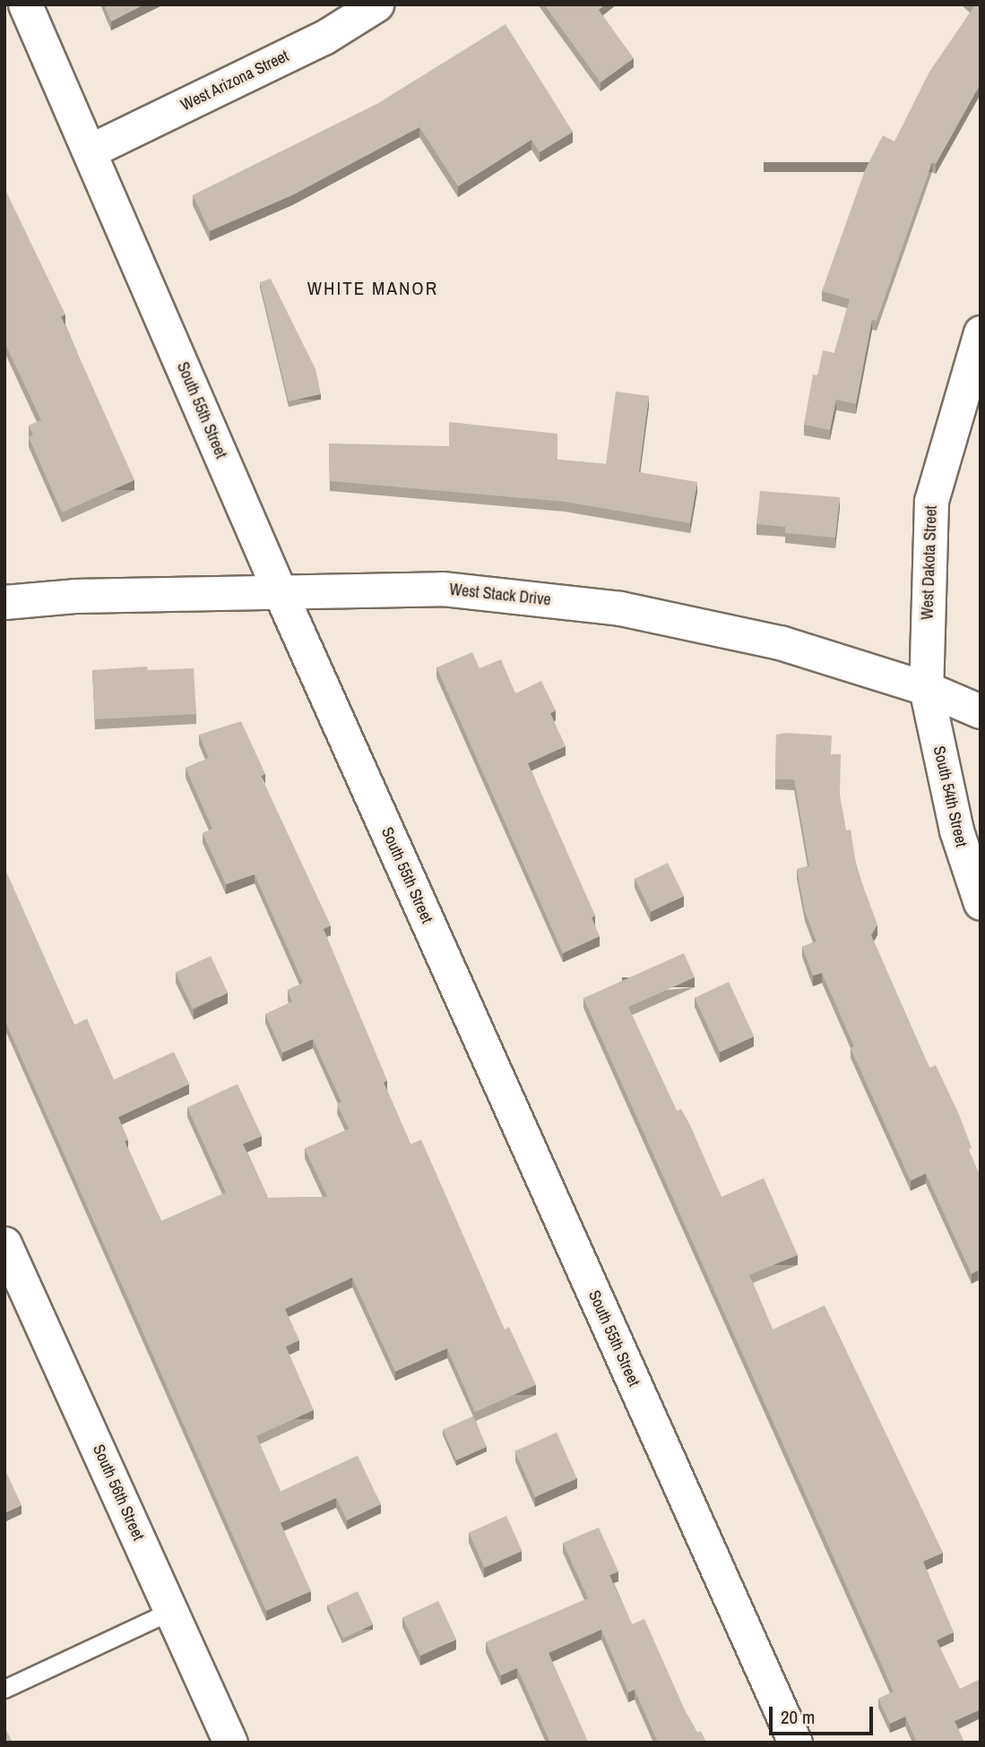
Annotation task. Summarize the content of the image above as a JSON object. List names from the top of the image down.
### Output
{
  "streets": {
    "street": [
      "West Arizona Street",
      "South 55th Street",
      "West Dakota Street",
      "West Stack Drive",
      "South 54th Street",
      "South 56th Street"
    ]
  },
  "crossings": [
    ["West Arizona Street", "South 55th Street"],
    ["South 55th Street", "West Stack Drive"],
    ["West Dakota Street", "West Stack Drive"],
    ["West Dakota Street", "South 54th Street"],
    ["West Stack Drive", "South 54th Street"]
  ],
  "districts": ["WHITE MANOR"],
  "scale_bar": "20 m"
}
